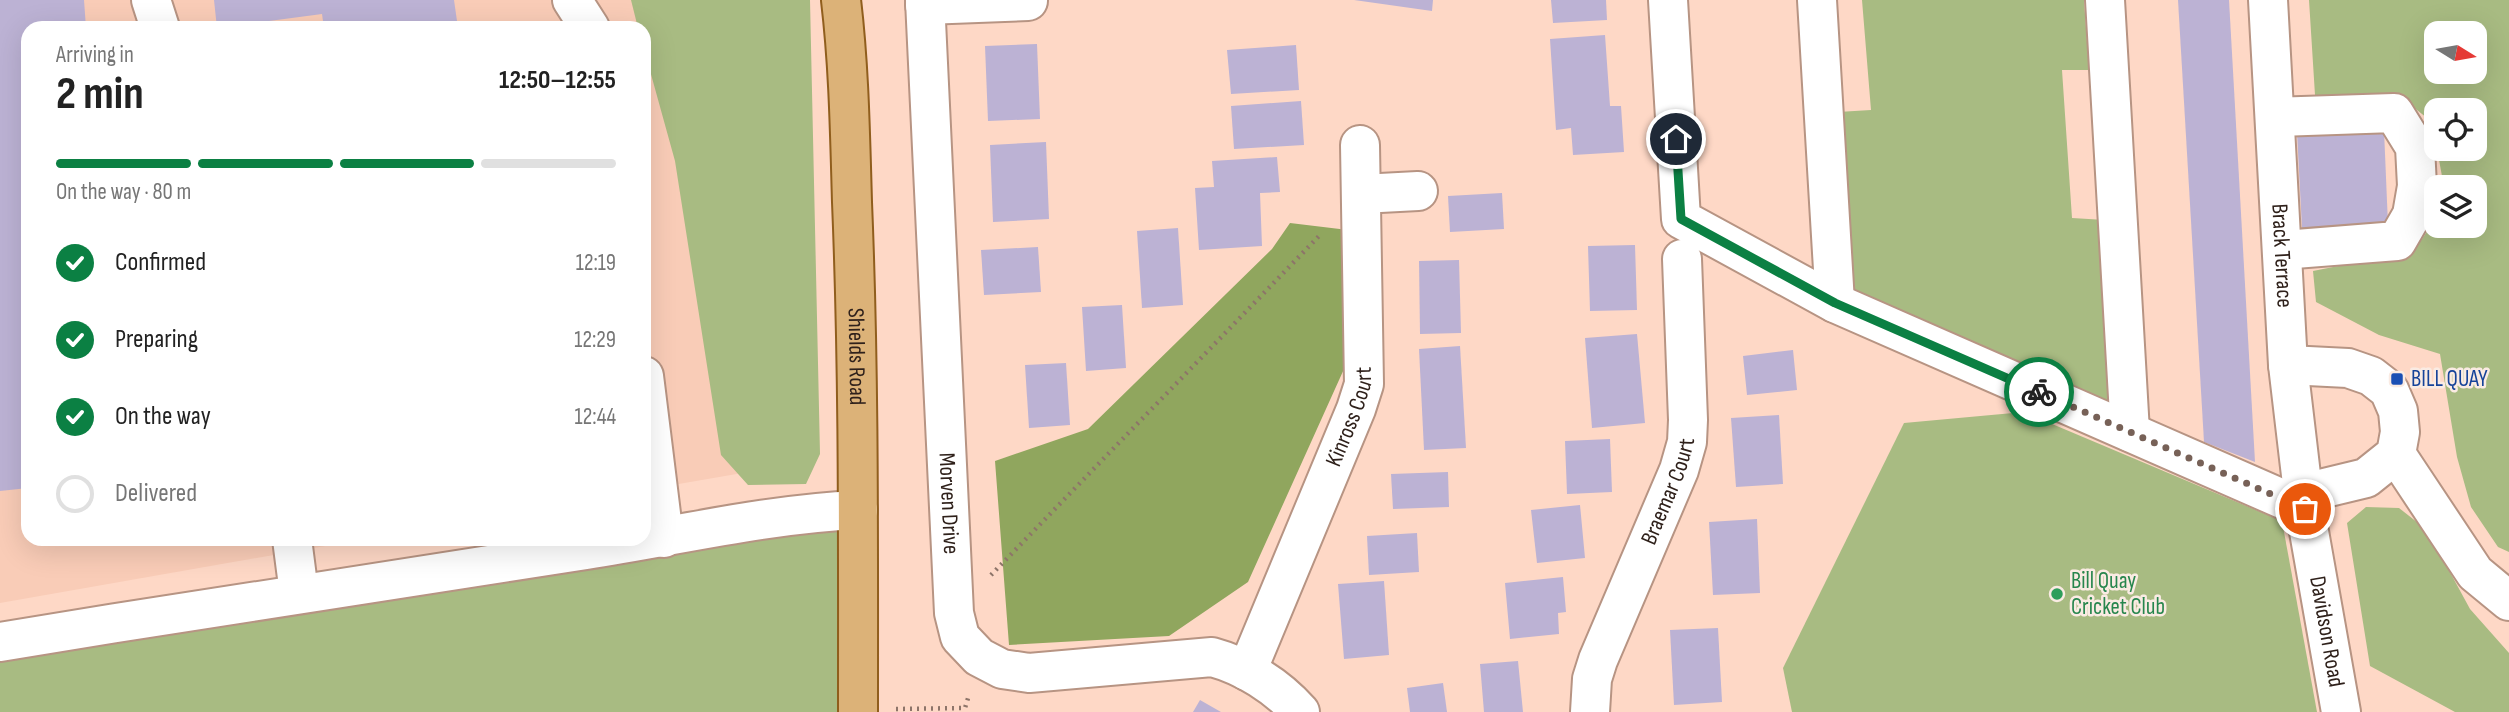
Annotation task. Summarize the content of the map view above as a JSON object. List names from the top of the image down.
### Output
{
  "streets": {
    "main road": ["Shields Road"],
    "street": [
      "Brack Terrace",
      "Kinross Court",
      "Braemar Court",
      "Morven Drive",
      "Davidson Road"
    ]
  },
  "crossings": [
    ["Brack Terrace", "Davidson Road"],
    ["Kinross Court", "Morven Drive"]
  ],
  "places": {
    "transit": ["BILL QUAY"],
    "other": ["Bill Quay Cricket Club"]
  },
  "north": "right",
  "page": {
    "heading": ["2 min", "Arriving in", "12:50–12:55"],
    "bar": "On the way · 80 m",
    "list": [
      ["Confirmed", "12:19"],
      ["Preparing", "12:29"],
      ["On the way", "12:44"],
      "Delivered"
    ]
  }
}
